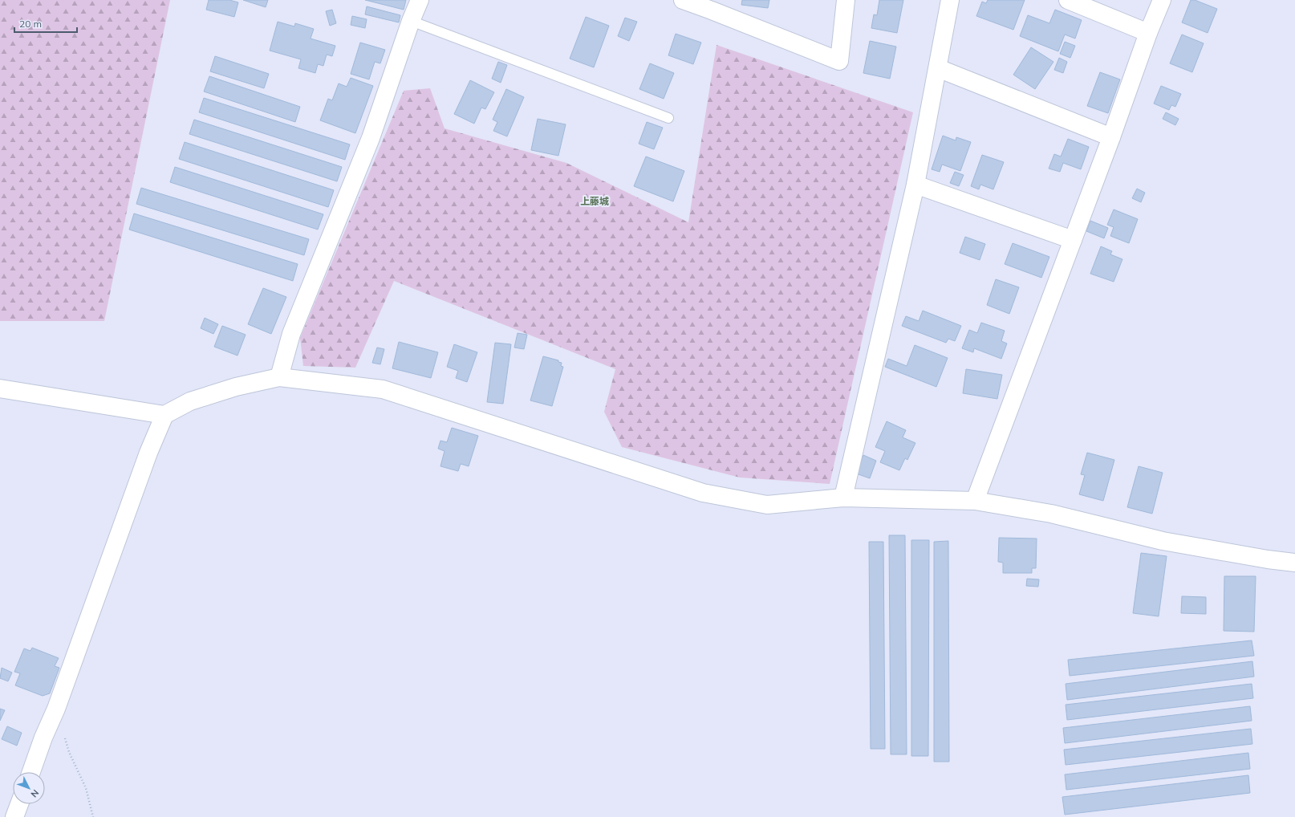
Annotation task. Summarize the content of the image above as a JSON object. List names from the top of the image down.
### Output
{
  "districts": ["上藤城"],
  "scale_bar": "20 m",
  "north": "bottom right"
}
